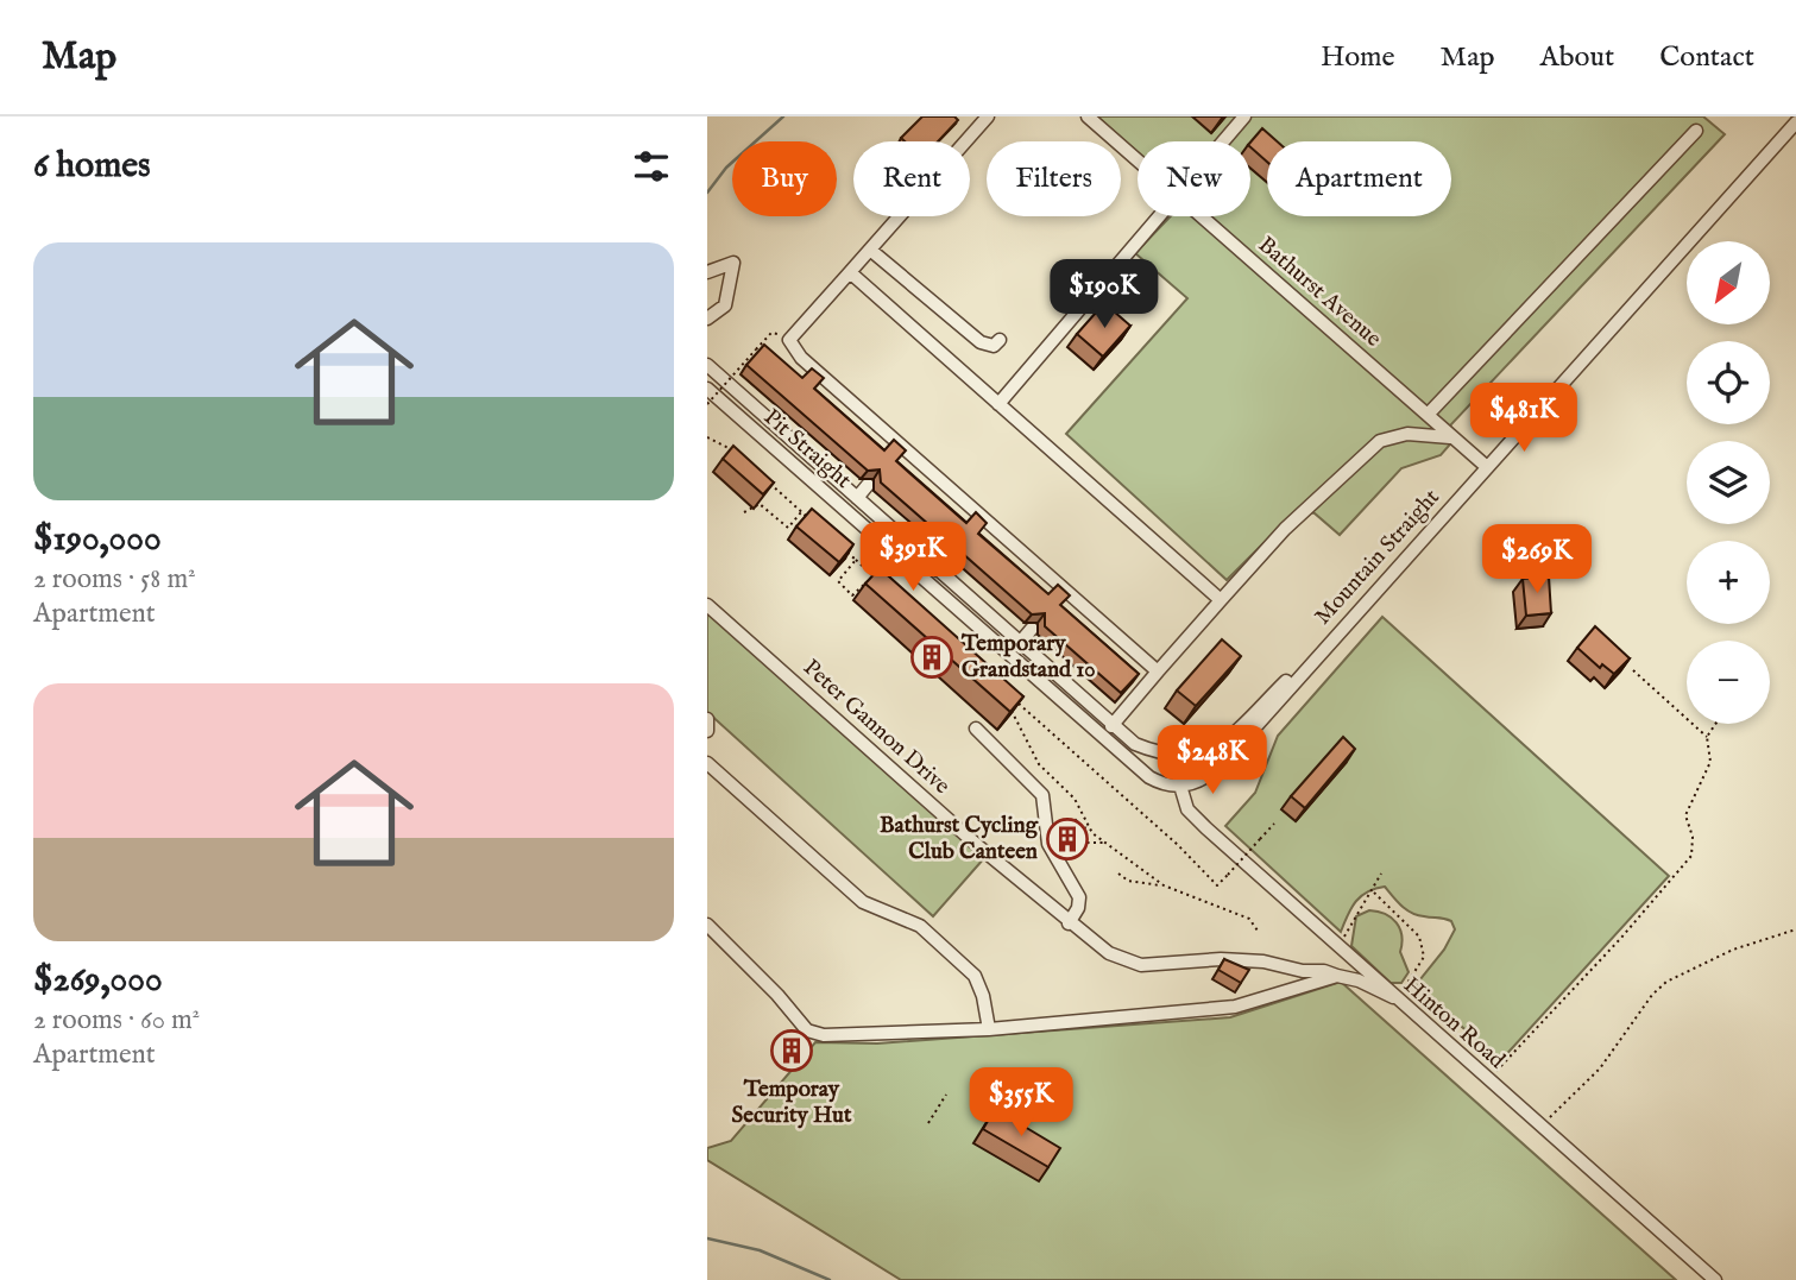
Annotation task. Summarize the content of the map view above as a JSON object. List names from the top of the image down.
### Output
{
  "streets": {
    "street": [
      "Bathurst Avenue",
      "Pit Straight",
      "Mountain Straight",
      "Peter Gannon Drive",
      "Hinton Road"
    ]
  },
  "crossings": [
    ["Bathurst Avenue", "Mountain Straight"],
    ["Pit Straight", "Mountain Straight"],
    ["Pit Straight", "Hinton Road"],
    ["Mountain Straight", "Hinton Road"],
    ["Peter Gannon Drive", "Hinton Road"]
  ],
  "places": {
    "building": ["Temporary Grandstand 10", "Bathurst Cycling Club Canteen", "Temporay Security Hut"]
  },
  "north": "bottom left",
  "page": {
    "header": "Map",
    "nav": [
      "Home",
      "Map",
      "About",
      "Contact"
    ],
    "heading": "6 homes",
    "chip": [
      "Buy",
      "Rent",
      "Filters",
      "New",
      "Apartment"
    ],
    "list": [
      {
        "name": "$190,000",
        "note": "2 rooms · 58 m² · Apartment"
      },
      {
        "name": "$269,000",
        "note": "2 rooms · 60 m² · Apartment"
      }
    ],
    "map_buttons": ["+", "−"],
    "price": [
      "$190K",
      "$481K",
      "$391K",
      "$269K",
      "$248K",
      "$355K"
    ]
  }
}
